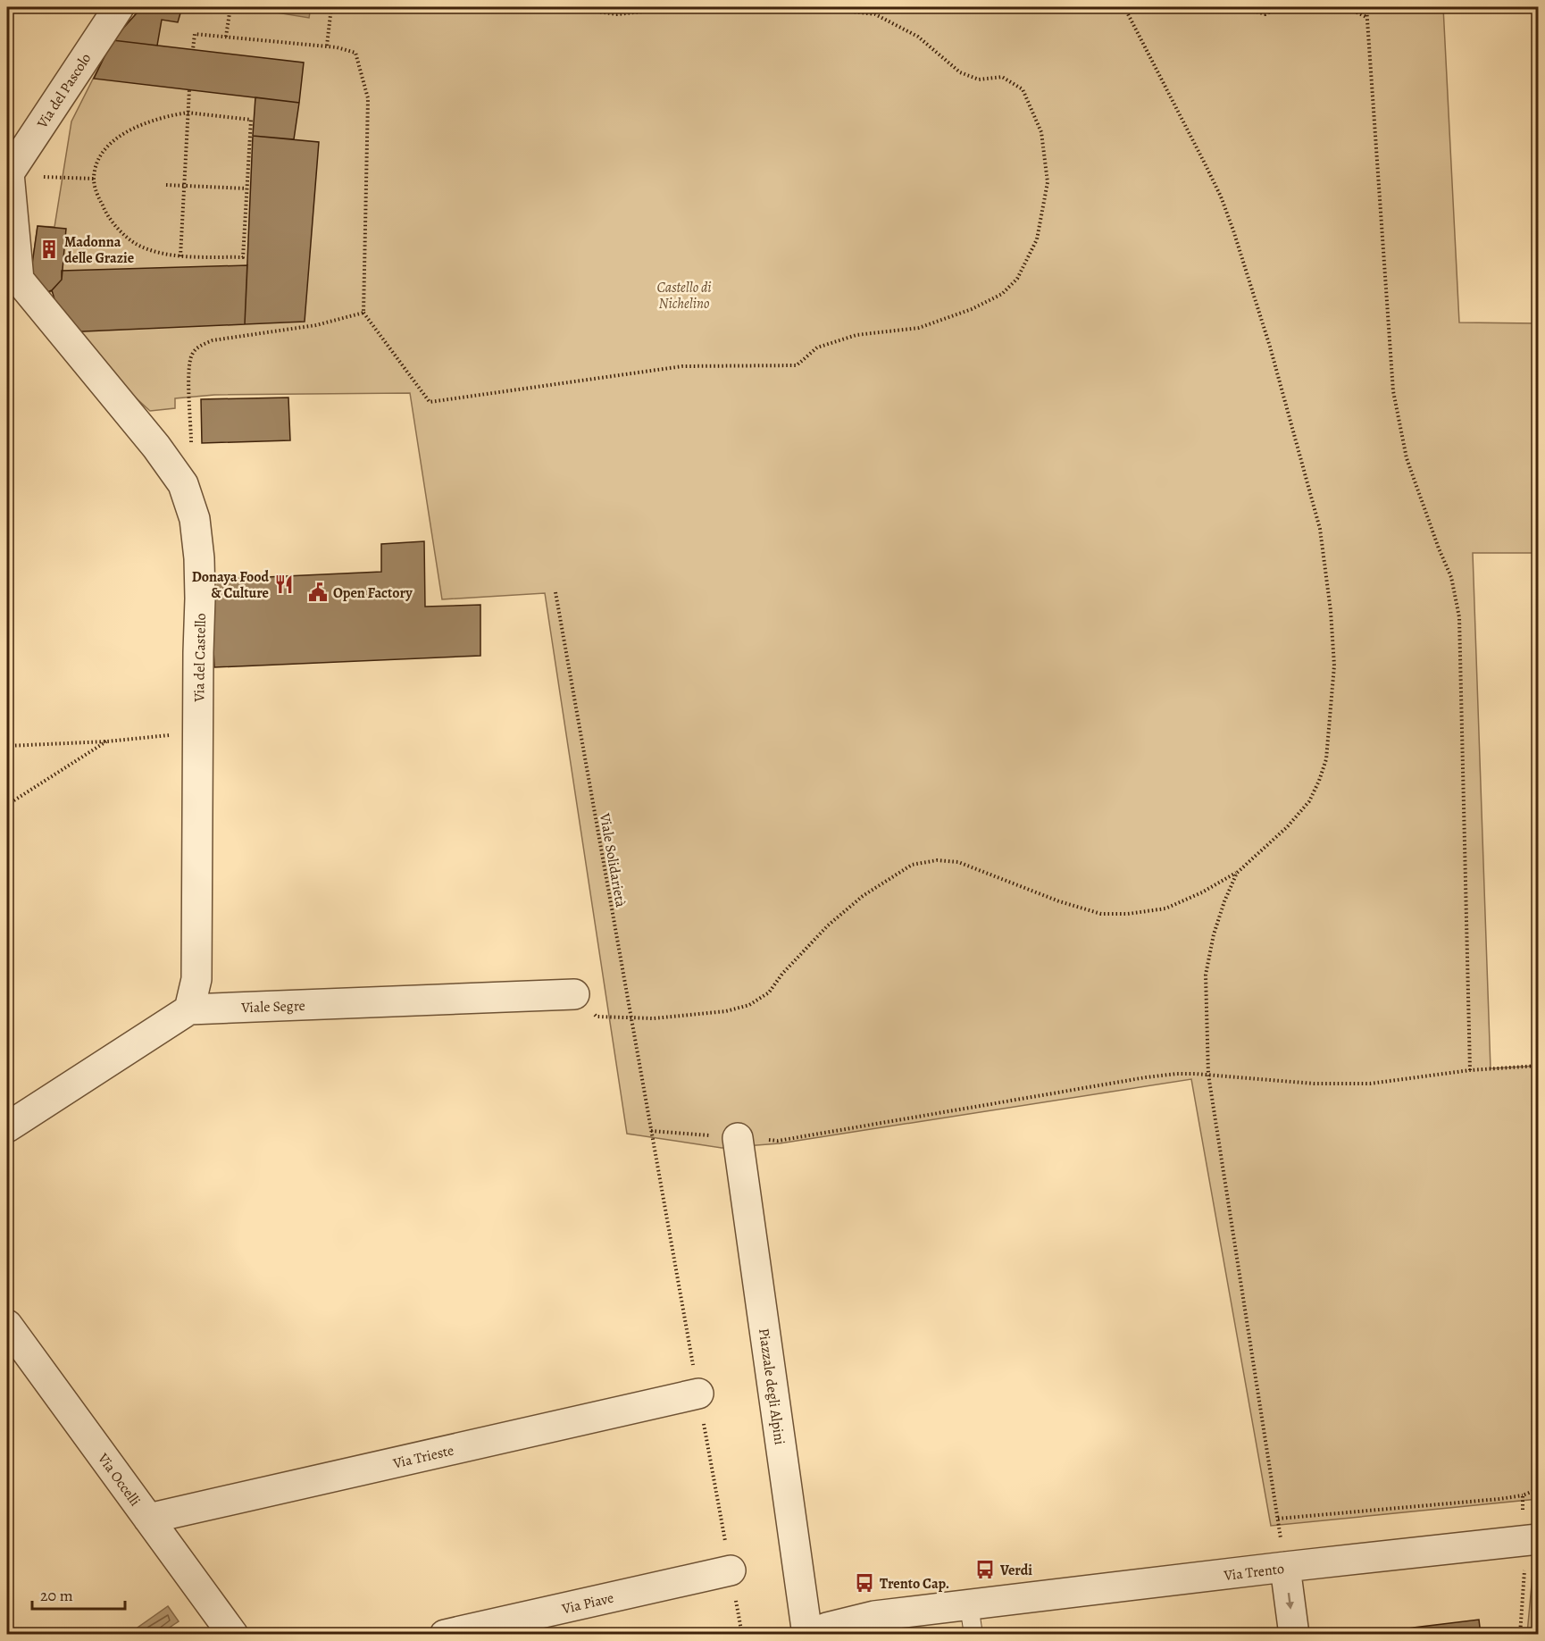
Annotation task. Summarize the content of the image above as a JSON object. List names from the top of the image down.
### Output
{
  "streets": {
    "street": [
      "Via del Pascolo",
      "Via del Castello",
      "Viale Segre",
      "Piazzale degli Alpini",
      "Via Trieste",
      "Via Occelli",
      "Via Trento",
      "Via Piave"
    ],
    "path": ["Viale Solidarietà"]
  },
  "crossings": [
    ["Via del Pascolo", "Via del Castello"],
    ["Via del Castello", "Viale Segre"],
    ["Piazzale degli Alpini", "Via Trento"],
    ["Via Trieste", "Via Occelli"]
  ],
  "parks": ["Castello di Nichelino"],
  "places": {
    "building": ["Madonna delle Grazie"],
    "restaurant": ["Donaya Food & Culture"],
    "public building": ["Open Factory"],
    "bus stop": ["Verdi", "Trento Cap."]
  },
  "scale_bar": "20 m"
}
